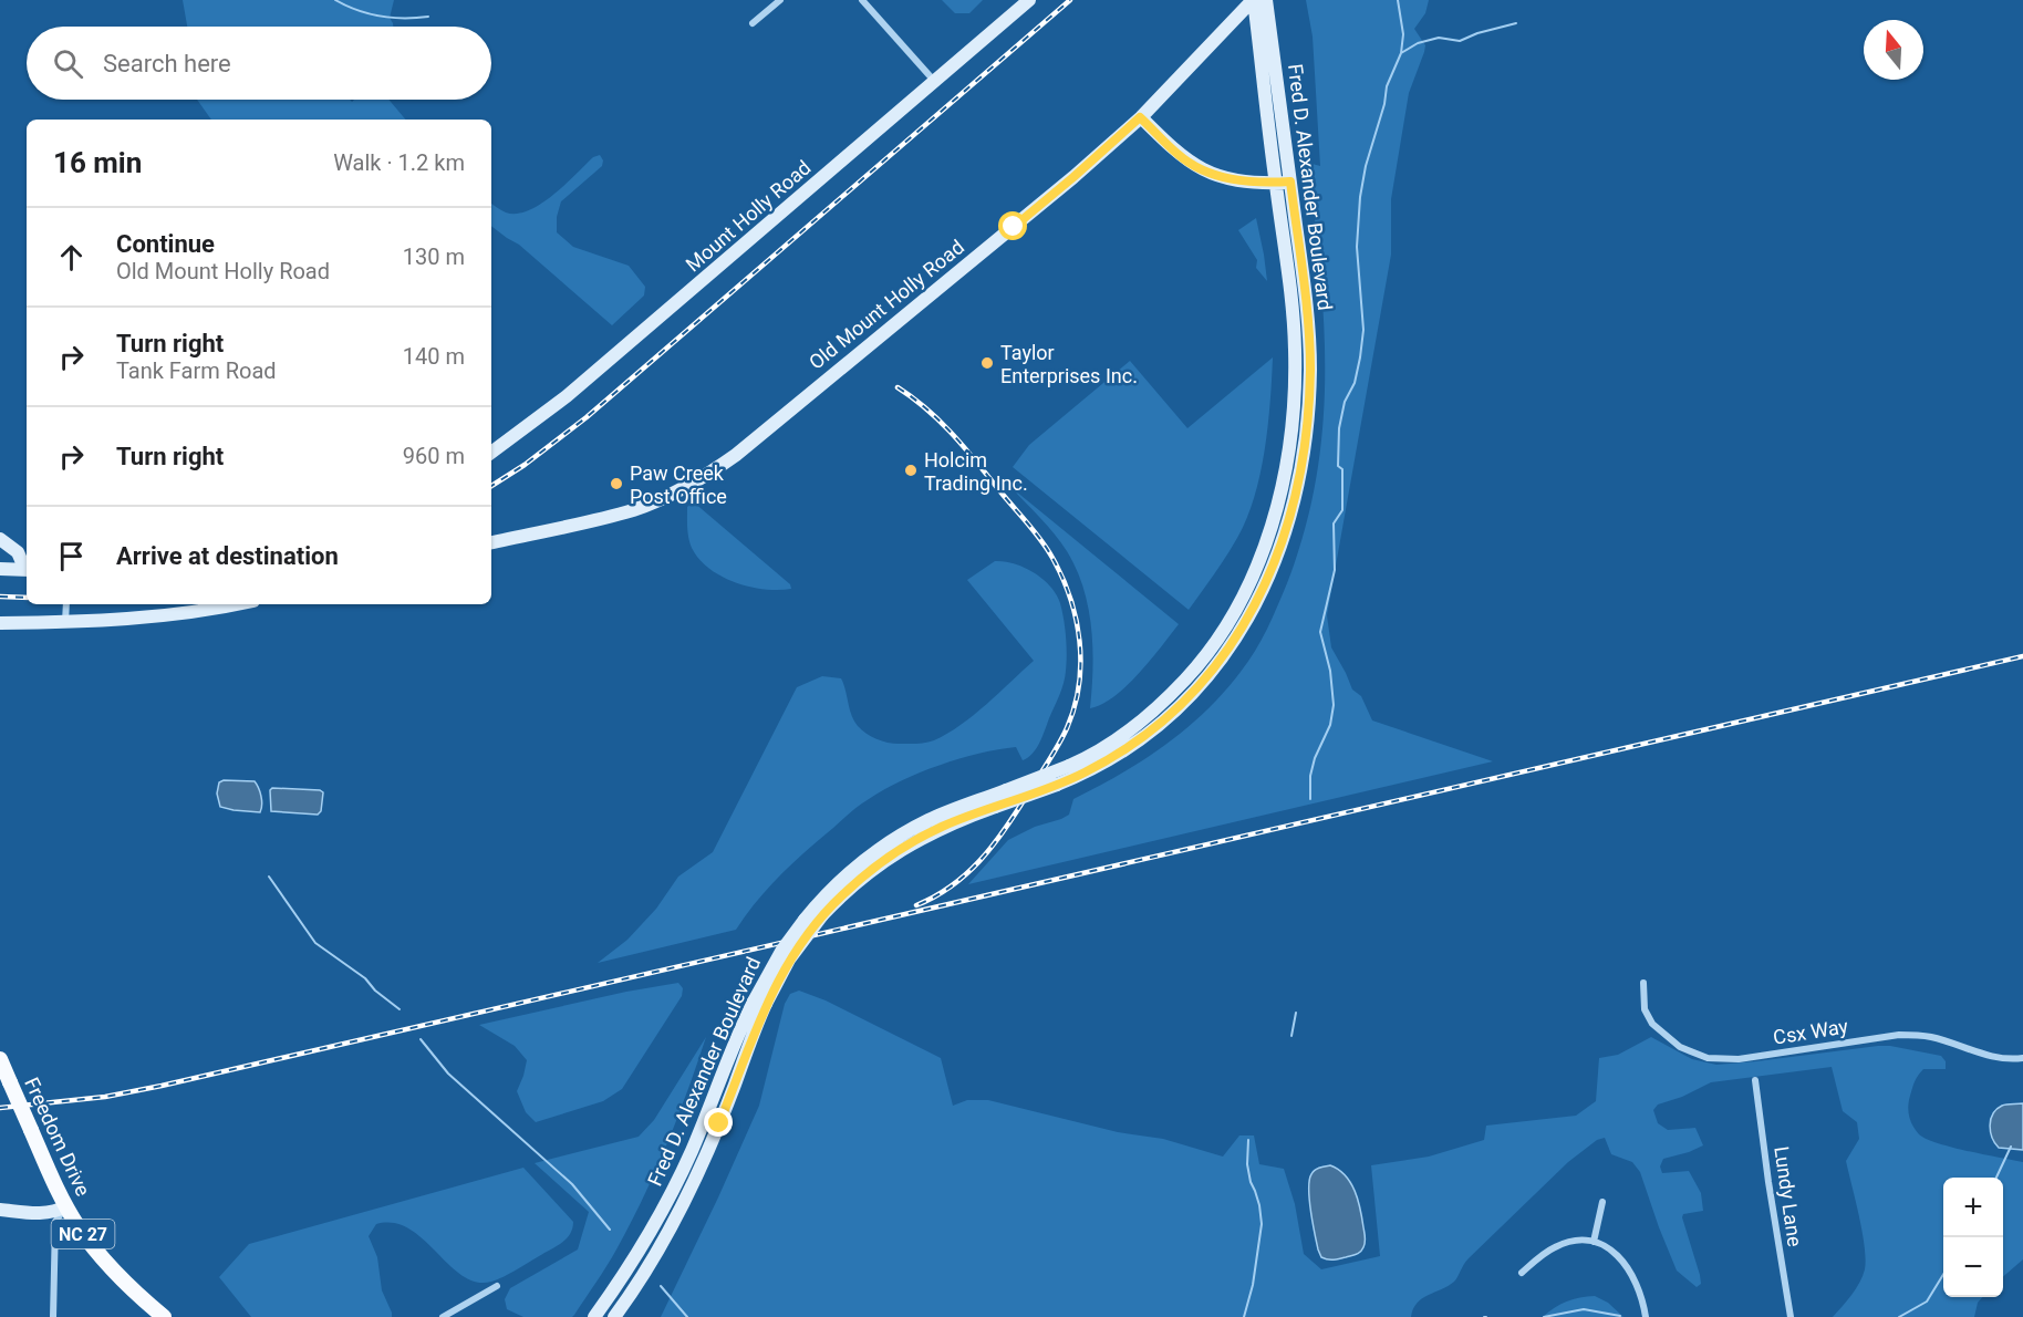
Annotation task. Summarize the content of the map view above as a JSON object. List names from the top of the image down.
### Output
{
  "streets": {
    "main road": [
      "Fred D. Alexander Boulevard",
      "Mount Holly Road",
      "Old Mount Holly Road",
      "Freedom Drive",
      "NC 27"
    ],
    "street": ["Csx Way", "Lundy Lane"]
  },
  "crossings": [
    ["Fred D. Alexander Boulevard", "Old Mount Holly Road"]
  ],
  "places": ["Taylor Enterprises Inc.", "Holcim Trading Inc.", "Paw Creek Post Office"],
  "north": "top",
  "page": {
    "search": "Search here",
    "heading": ["16 min", "Walk · 1.2 km"],
    "list": [
      ["Continue", "Old Mount Holly Road", "130 m"],
      ["Turn right", "Tank Farm Road", "140 m"],
      ["Turn right", "960 m"],
      "Arrive at destination"
    ],
    "map_buttons": ["+", "−"]
  }
}
